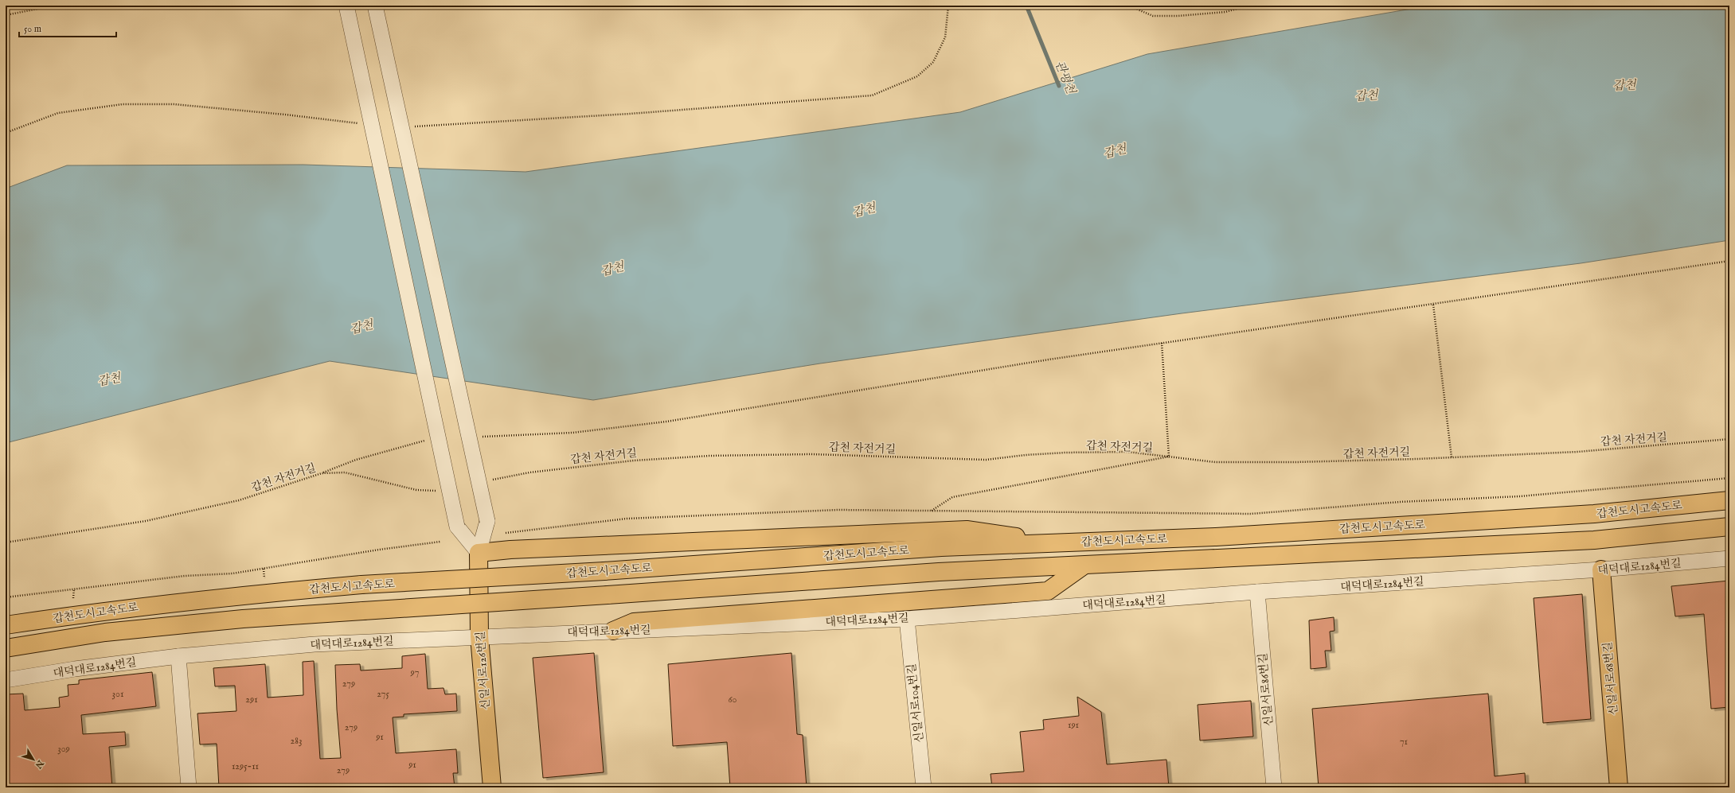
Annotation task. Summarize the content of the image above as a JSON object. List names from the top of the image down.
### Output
{
  "streets": {
    "main road": ["갑천도시고속도로", "신일서로126번길", "신일서로68번길"],
    "street": ["대덕대로1284번길", "신일서로86번길", "신일서로104번길"],
    "path": ["갑천 자전거길"]
  },
  "crossings": [
    ["대덕대로1284번길", "신일서로126번길"],
    ["대덕대로1284번길", "신일서로68번길"],
    ["대덕대로1284번길", "신일서로86번길"],
    ["대덕대로1284번길", "신일서로104번길"]
  ],
  "water": ["관평천", "갑천"],
  "house_numbers": [
    "97",
    "279",
    "301",
    "275",
    "291",
    "60",
    "191",
    "279",
    "91",
    "283",
    "71",
    "309",
    "91",
    "1295-11",
    "279"
  ],
  "scale_bar": "50 m",
  "north": "bottom right"
}
